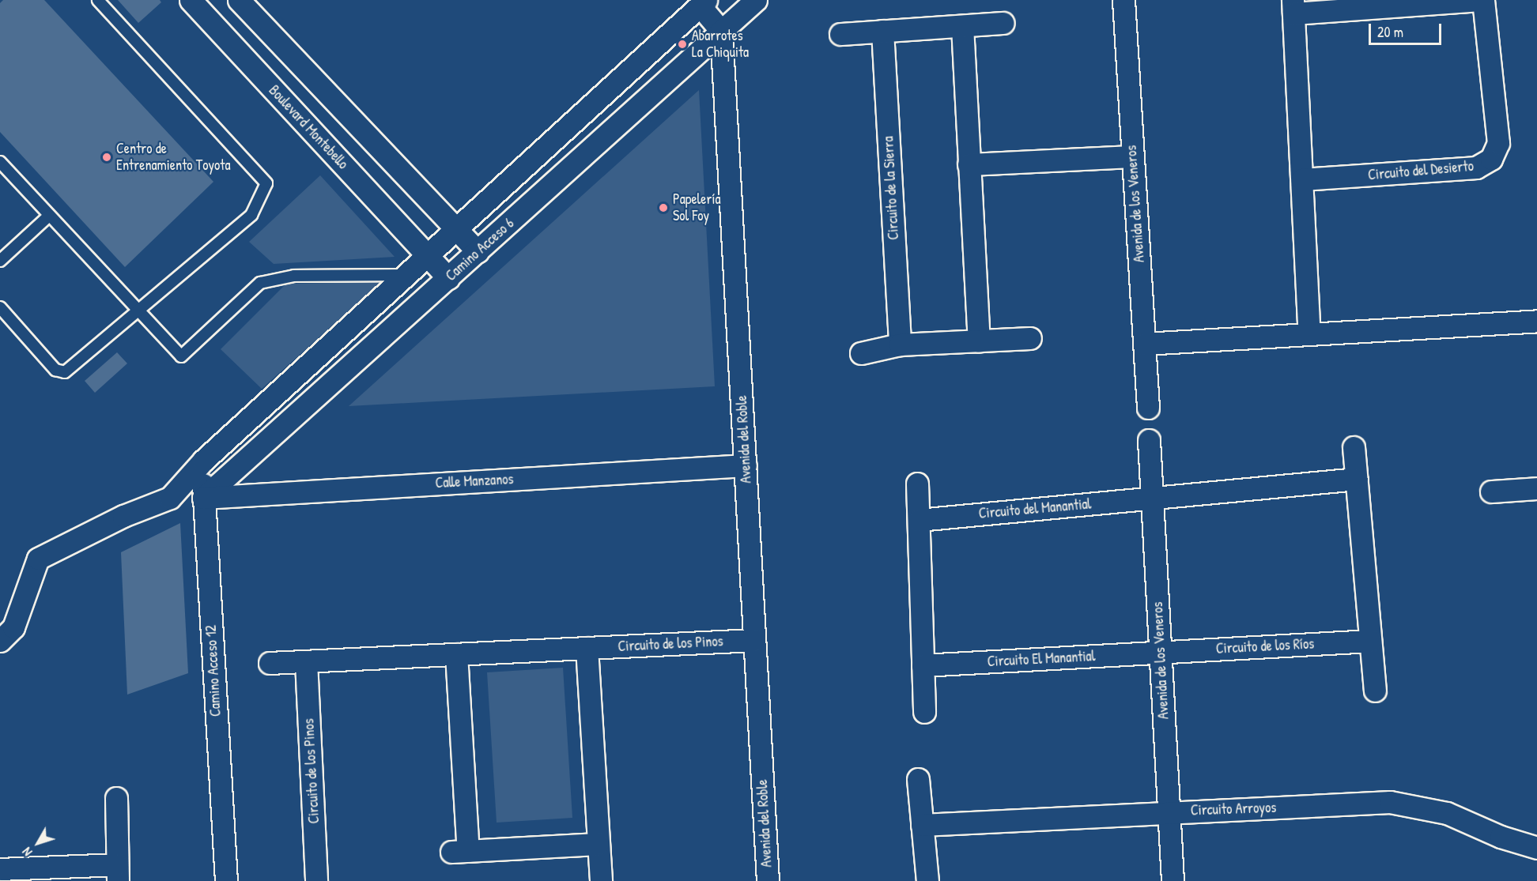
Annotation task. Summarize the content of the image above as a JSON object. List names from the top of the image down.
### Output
{
  "streets": {
    "street": [
      "Boulevard Montebello",
      "Circuito del Desierto",
      "Circuito de la Sierra",
      "Avenida de los Veneros",
      "Camino Acceso 6",
      "Avenida del Roble",
      "Calle Manzanos",
      "Circuito del Manantial",
      "Circuito de los Pinos",
      "Circuito de los Ríos",
      "Circuito El Manantial",
      "Camino Acceso 12",
      "Circuito Arroyos"
    ]
  },
  "crossings": [
    ["Boulevard Montebello", "Camino Acceso 6"],
    ["Avenida de los Veneros", "Circuito del Manantial"],
    ["Avenida de los Veneros", "Circuito de los Ríos"],
    ["Avenida de los Veneros", "Circuito El Manantial"],
    ["Avenida de los Veneros", "Circuito Arroyos"],
    ["Camino Acceso 6", "Avenida del Roble"],
    ["Camino Acceso 6", "Calle Manzanos"],
    ["Camino Acceso 6", "Camino Acceso 12"],
    ["Avenida del Roble", "Calle Manzanos"],
    ["Avenida del Roble", "Circuito de los Pinos"],
    ["Calle Manzanos", "Camino Acceso 12"],
    ["Circuito de los Ríos", "Circuito El Manantial"]
  ],
  "places": ["Abarrotes La Chiquita", "Centro de Entrenamiento Toyota", "Papelería Sol Foy"],
  "scale_bar": "20 m",
  "north": "bottom left"
}
